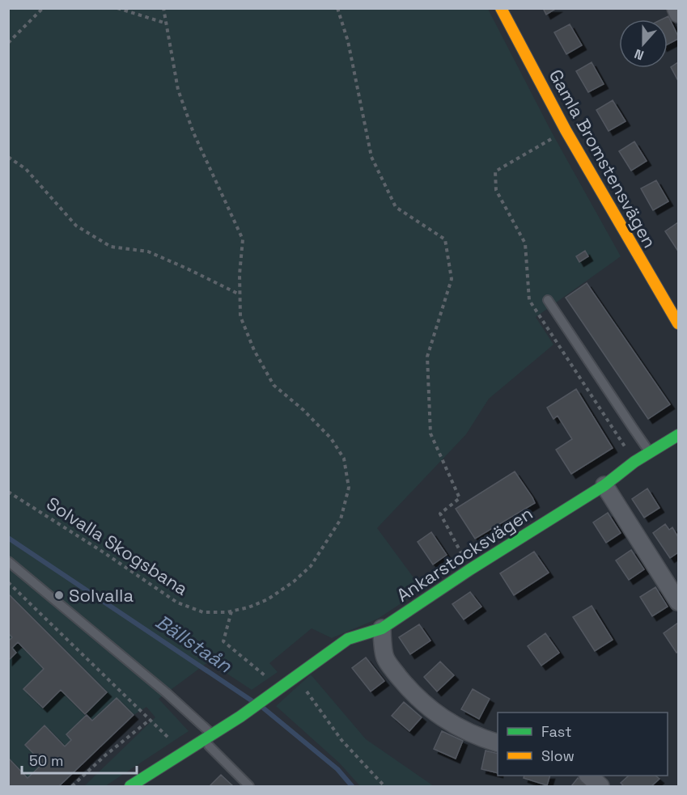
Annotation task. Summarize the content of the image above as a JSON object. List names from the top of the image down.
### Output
{
  "streets": {
    "street": ["Gamla Bromstensvägen", "Ankarstocksvägen"],
    "path": ["Solvalla Skogsbana"]
  },
  "water": ["Bällstaån"],
  "places": ["Solvalla"],
  "legend": ["Fast", "Slow"],
  "scale_bar": "50 m",
  "north": "bottom"
}
